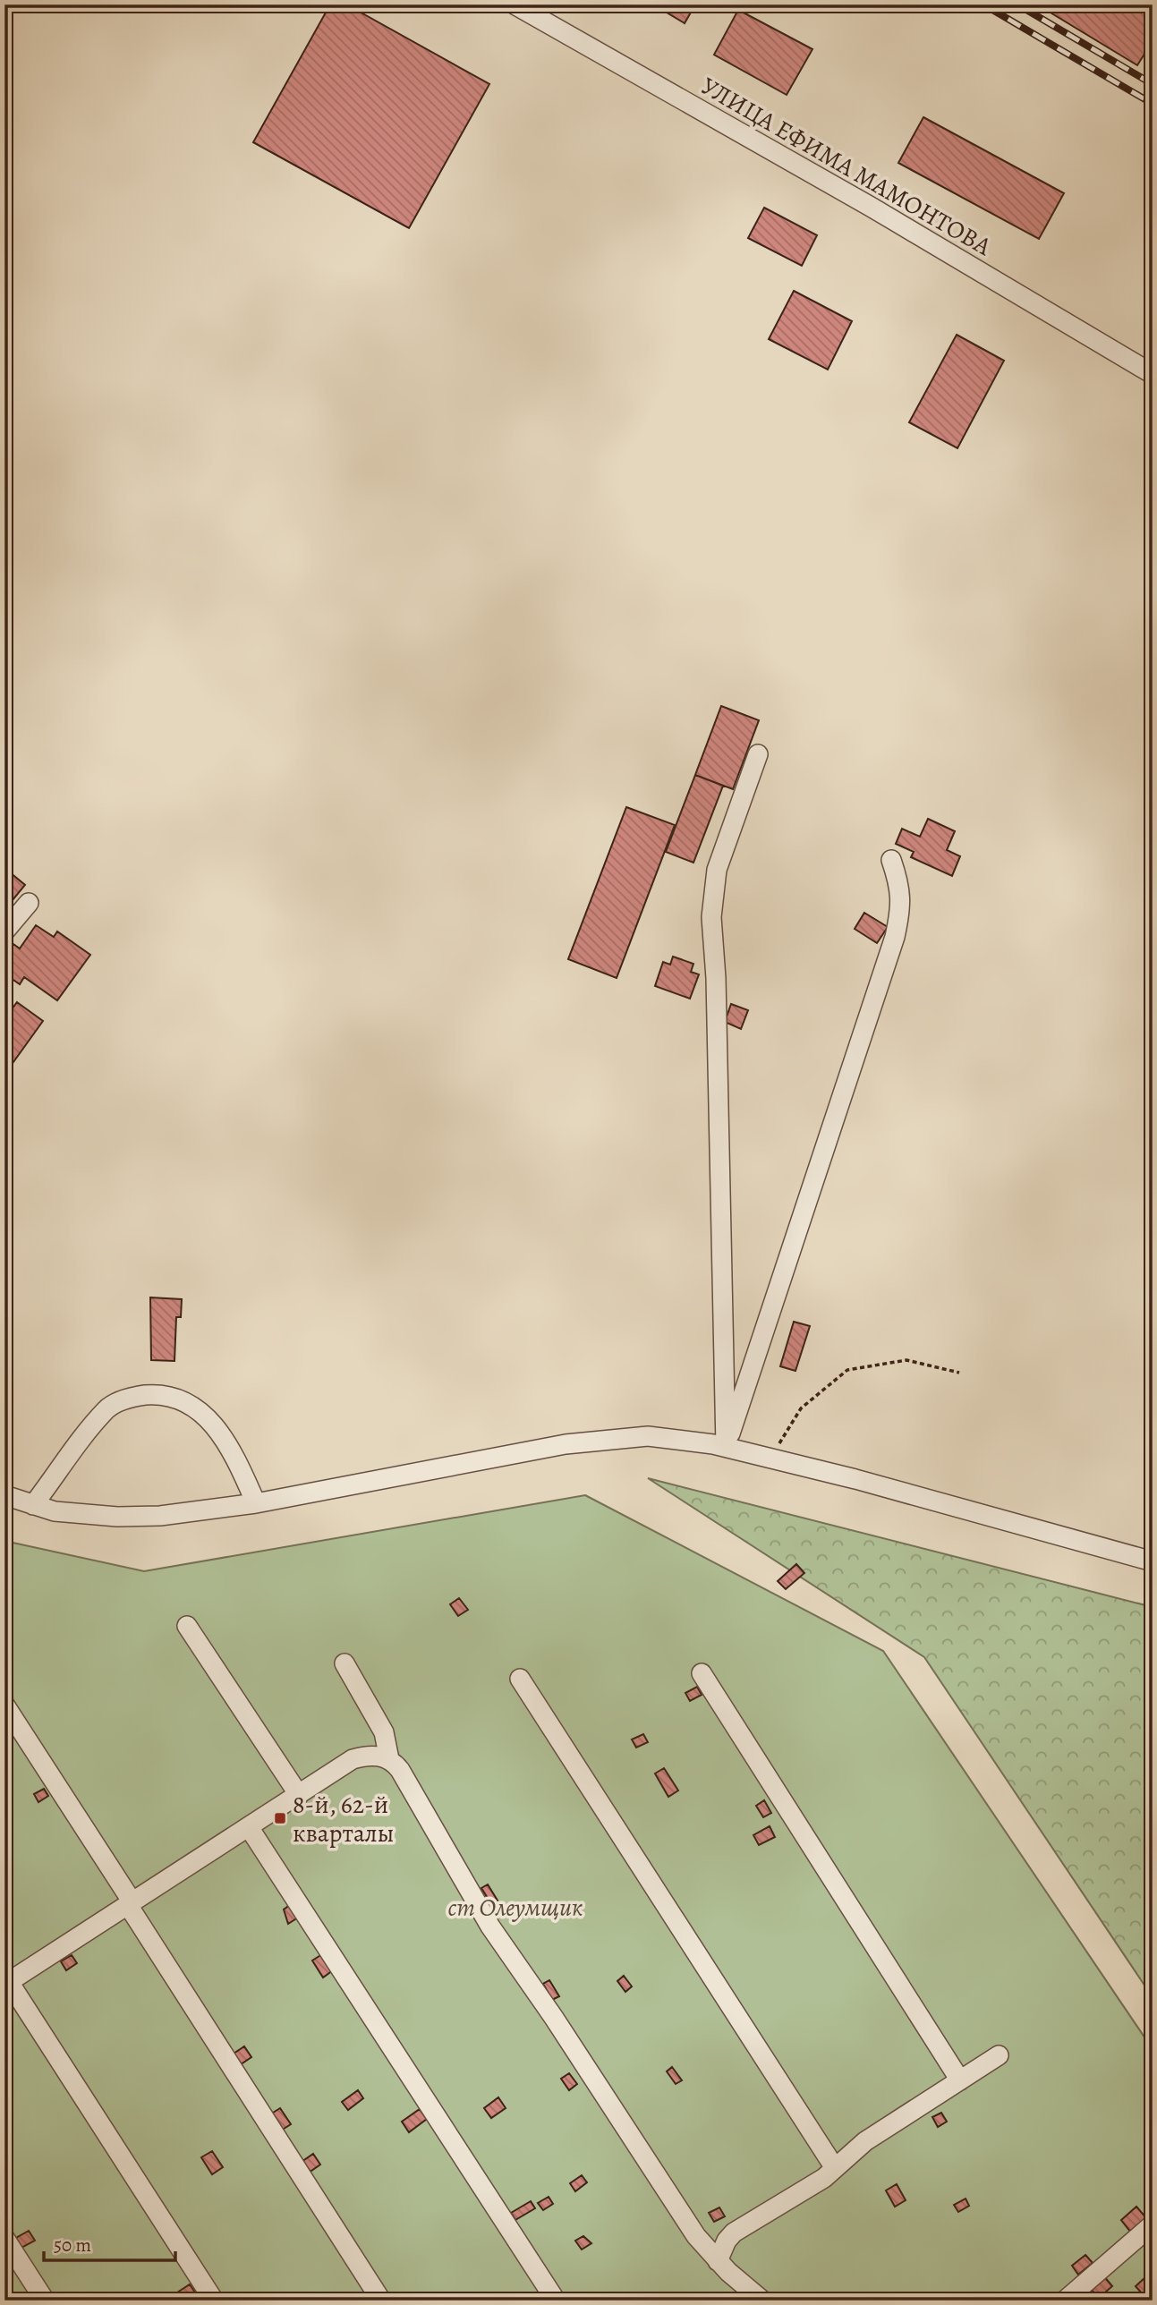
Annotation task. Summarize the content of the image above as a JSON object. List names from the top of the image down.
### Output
{
  "streets": {
    "street": ["УЛИЦА ЕФИМА МАМОНТОВА"]
  },
  "parks": ["ст Олеумщик"],
  "places": {
    "transit": ["8-й, 62-й кварталы"]
  },
  "scale_bar": "50 m"
}
